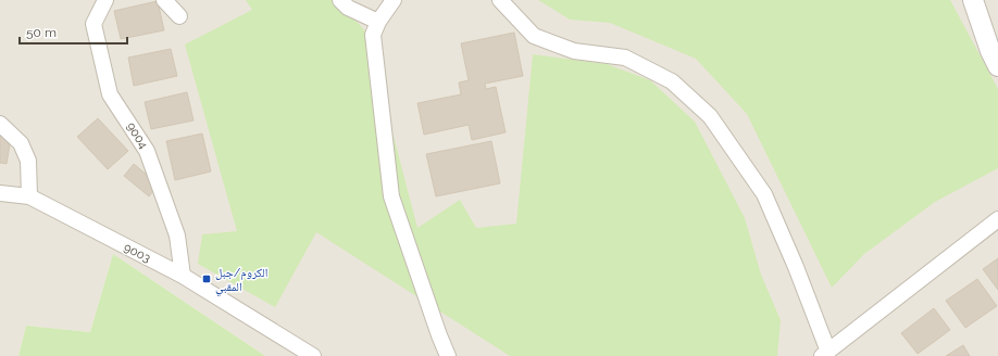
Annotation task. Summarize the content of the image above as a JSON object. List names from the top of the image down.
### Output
{
  "streets": {
    "street": ["9004", "9003"]
  },
  "crossings": [
    ["9004", "9003"]
  ],
  "places": {
    "transit": ["الكروم/جبل المقبي"]
  },
  "scale_bar": "50 m"
}
